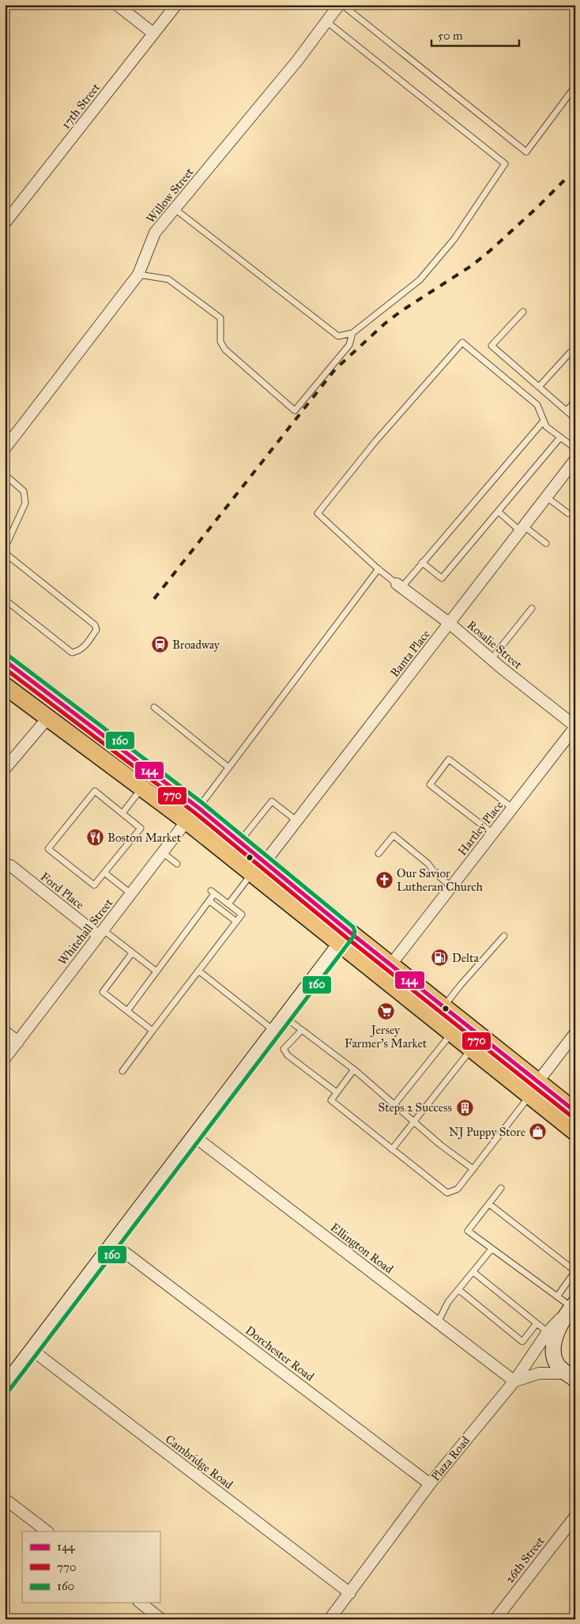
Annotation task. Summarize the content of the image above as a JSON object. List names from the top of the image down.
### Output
{
  "streets": {
    "street": [
      "17th Street",
      "Willow Street",
      "Rosalie Street",
      "Banta Place",
      "Hartley Place",
      "Ford Place",
      "Whitehall Street",
      "Ellington Road",
      "Dorchester Road",
      "Plaza Road",
      "Cambridge Road",
      "26th Street"
    ]
  },
  "crossings": [
    ["Rosalie Street", "Banta Place"],
    ["Rosalie Street", "Hartley Place"],
    ["Ford Place", "Whitehall Street"],
    ["Ellington Road", "Plaza Road"],
    ["Dorchester Road", "Plaza Road"],
    ["Plaza Road", "Cambridge Road"]
  ],
  "places": {
    "station": ["Broadway"],
    "restaurant": ["Boston Market"],
    "church": ["Our Savior Lutheran Church"],
    "fuel station": ["Delta"],
    "supermarket": ["Jersey Farmer’s Market"],
    "building": ["Steps 2 Success"],
    "shop": ["NJ Puppy Store"]
  },
  "lines": ["transit line 160", "transit line 144", "transit line 770"],
  "legend": ["144", "770", "160"],
  "scale_bar": "50 m"
}
